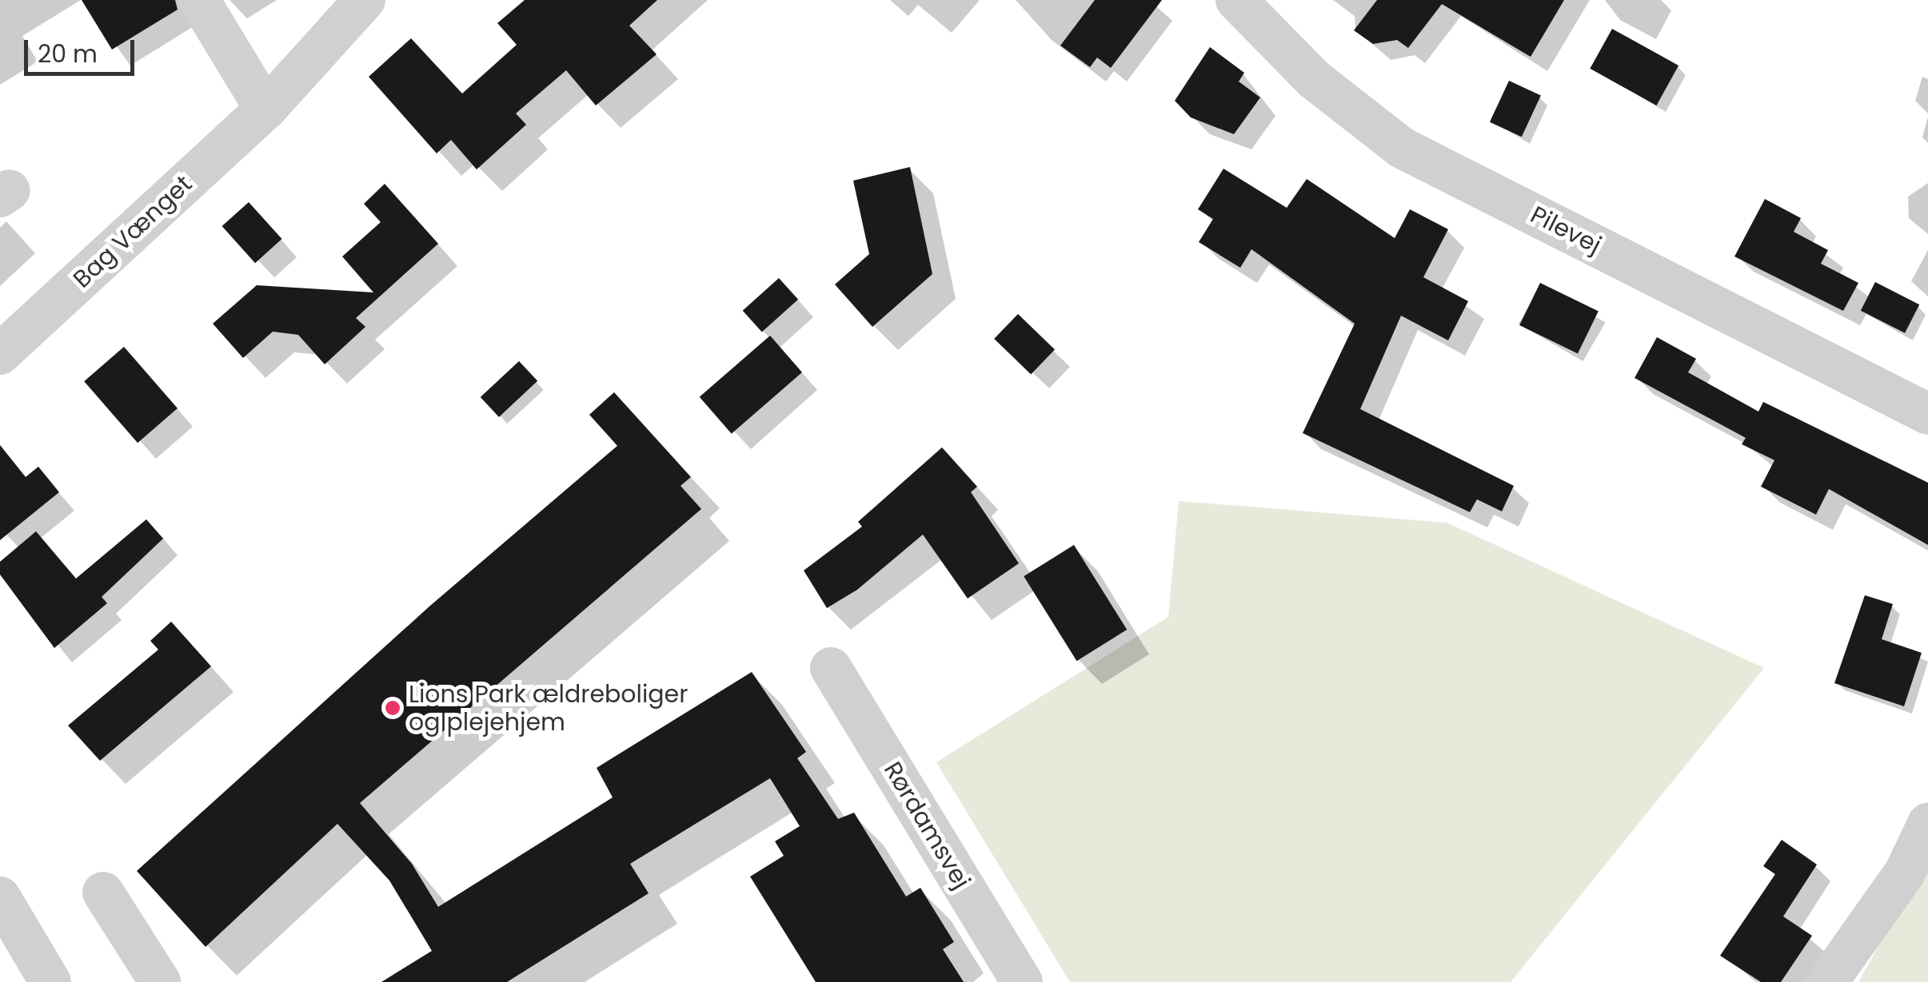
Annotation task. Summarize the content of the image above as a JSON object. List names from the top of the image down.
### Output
{
  "streets": {
    "street": ["Pilevej", "Bag Vænget", "Rørdamsvej"]
  },
  "places": ["Lions Park ældreboliger og plejehjem"],
  "scale_bar": "20 m"
}
